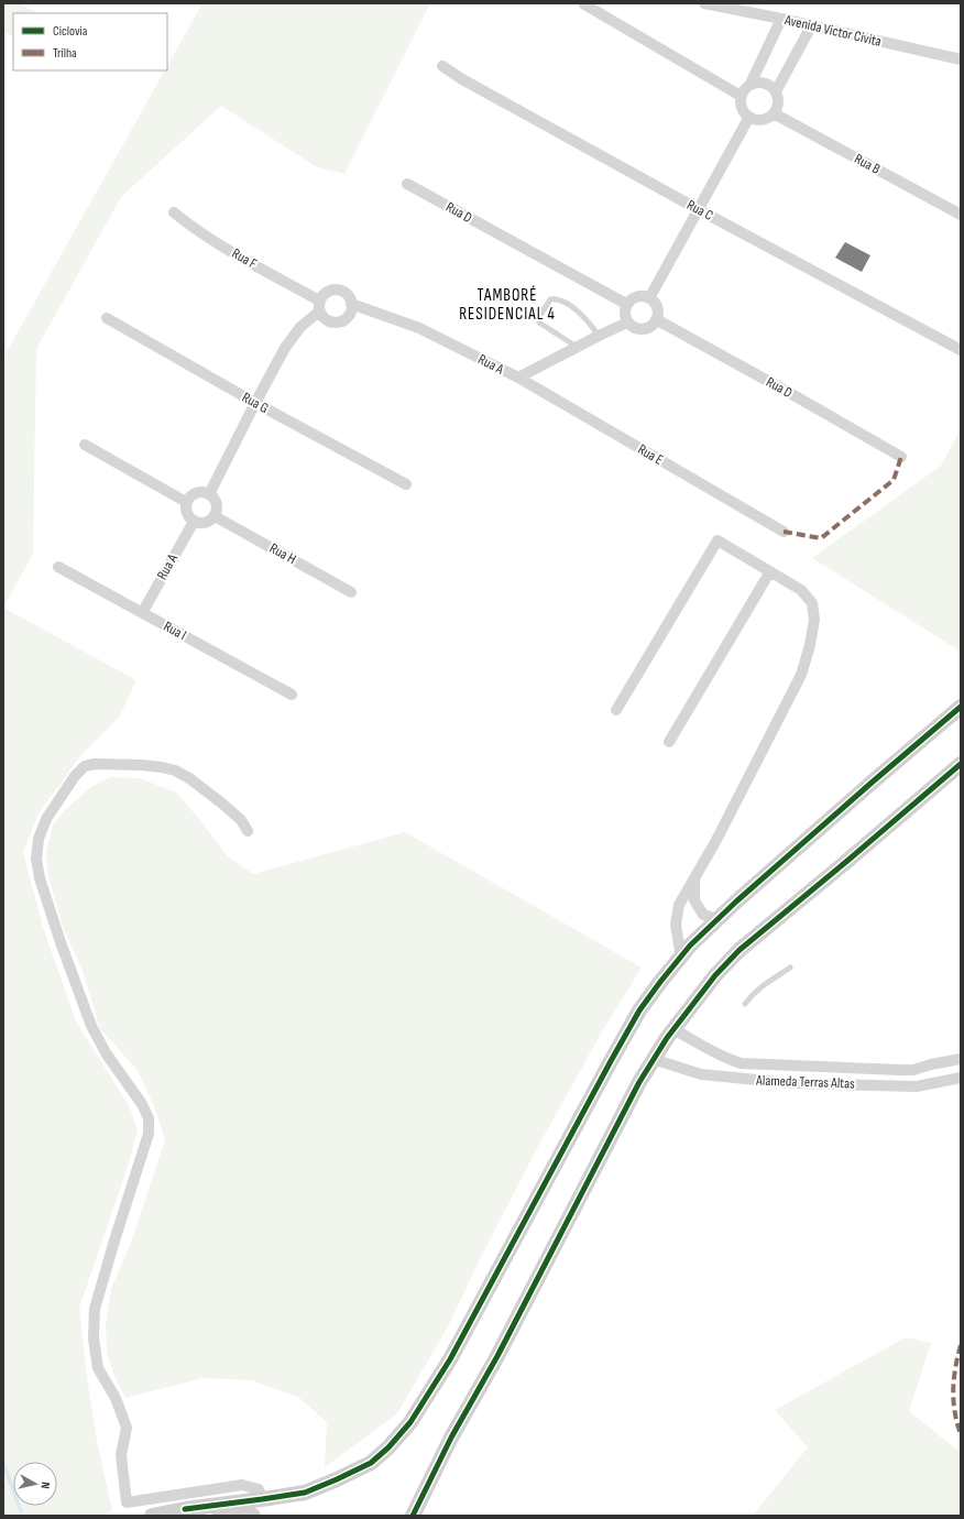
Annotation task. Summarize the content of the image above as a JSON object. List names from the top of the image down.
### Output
{
  "streets": {
    "street": [
      "Avenida Victor Civita",
      "Rua B",
      "Rua C",
      "Rua D",
      "Rua F",
      "Rua A",
      "Rua G",
      "Rua E",
      "Rua H",
      "Rua I",
      "Alameda Terras Altas"
    ]
  },
  "crossings": [
    ["Rua D", "Rua A"],
    ["Rua F", "Rua A"],
    ["Rua A", "Rua E"],
    ["Rua A", "Rua H"],
    ["Rua A", "Rua I"]
  ],
  "districts": ["TAMBORÉ RESIDENCIAL 4"],
  "legend": ["Ciclovia", "Trilha"],
  "north": "right"
}
